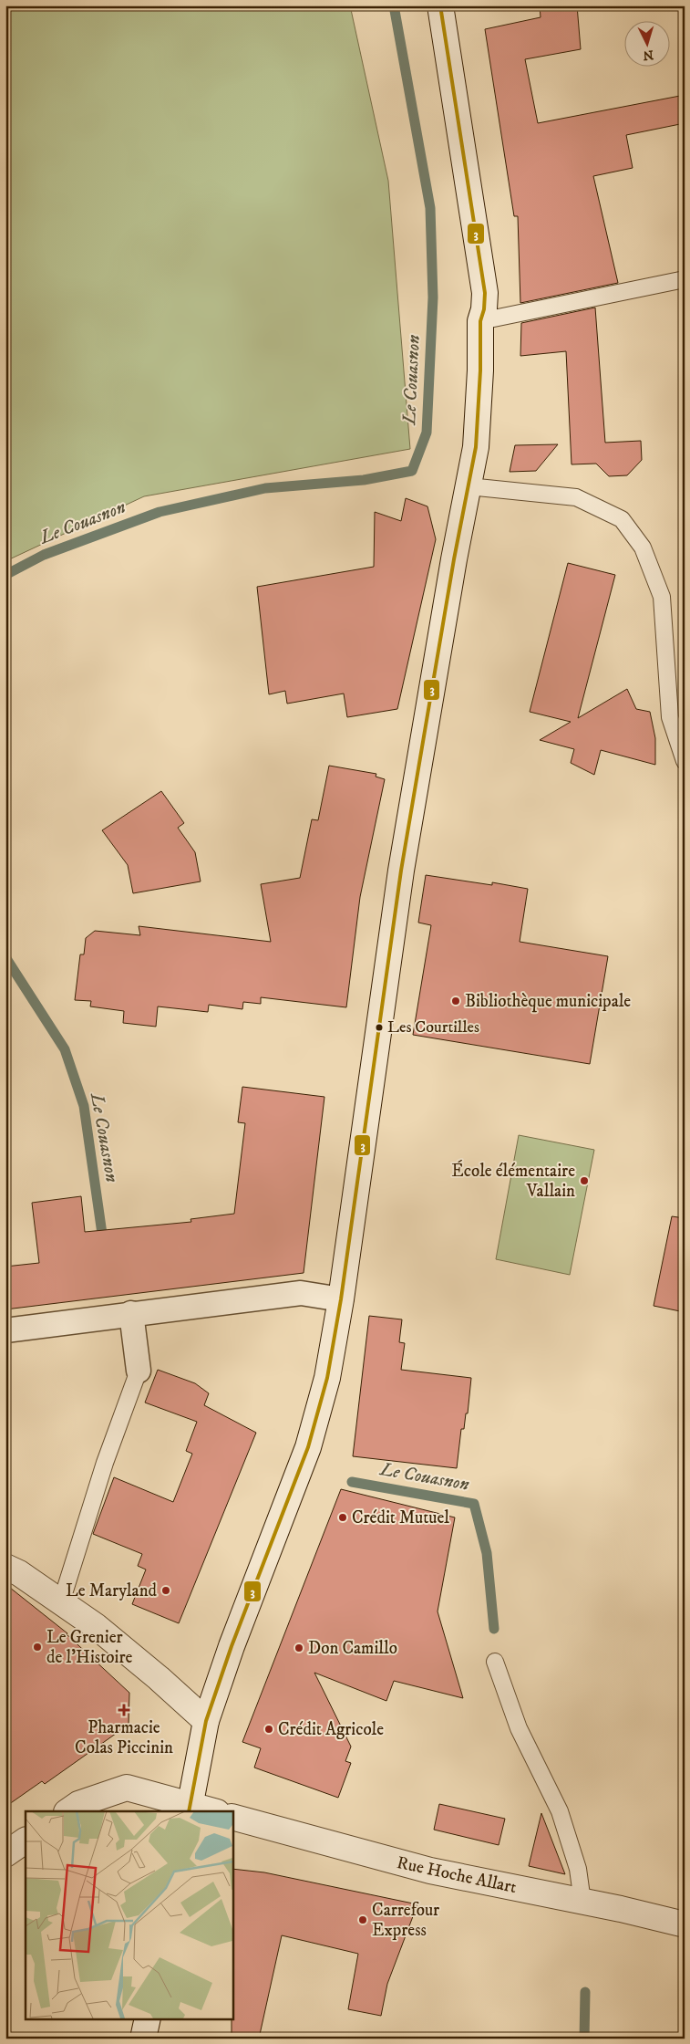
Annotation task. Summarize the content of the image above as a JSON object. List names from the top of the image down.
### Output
{
  "streets": {
    "main road": ["Rue Hoche Allart"]
  },
  "water": ["Le Couasnon"],
  "places": {
    "other": [
      "Bibliothèque municipale",
      "Les Courtilles",
      "École élémentaire Vallain",
      "Crédit Mutuel",
      "Le Maryland",
      "Le Grenier de l'Histoire",
      "Don Camillo",
      "Crédit Agricole",
      "Carrefour Express"
    ],
    "health": ["Pharmacie Colas Piccinin"]
  },
  "lines": ["transit line 3"],
  "north": "bottom"
}
